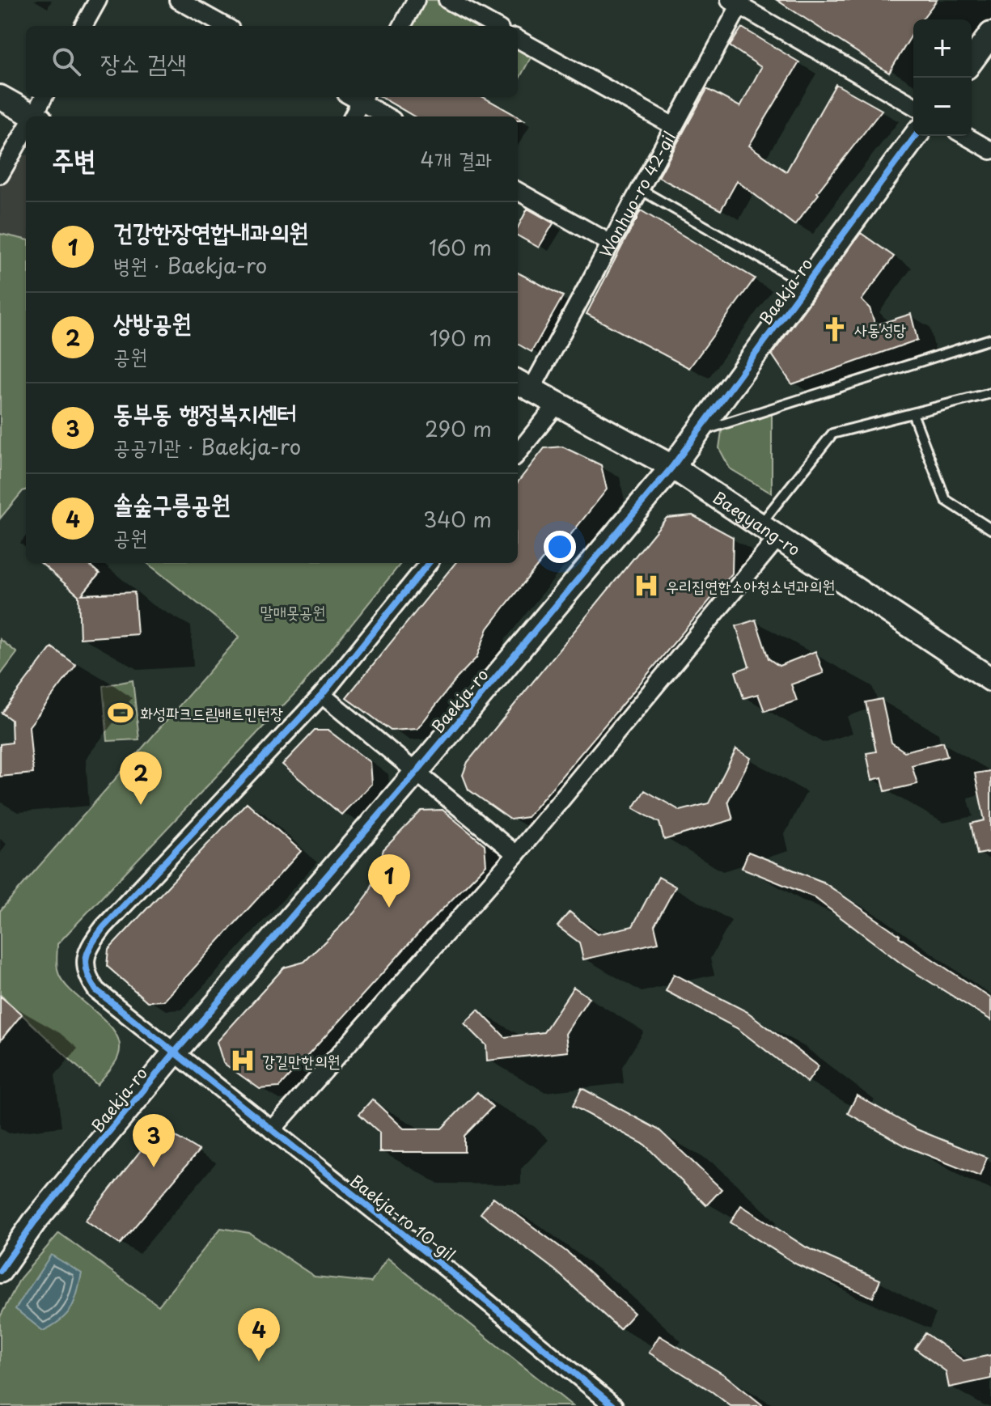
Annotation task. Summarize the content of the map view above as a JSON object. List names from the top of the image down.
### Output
{
  "streets": {
    "street": [
      "Wonhyo-ro 42-gil",
      "Baekja-ro",
      "Baegyang-ro",
      "Baekja-ro 10-gil"
    ]
  },
  "crossings": [
    ["Wonhyo-ro 42-gil", "Baegyang-ro"],
    ["Baekja-ro", "Baegyang-ro"],
    ["Baekja-ro", "Baekja-ro 10-gil"]
  ],
  "parks": ["말매못공원"],
  "places": {
    "church": ["사동성당"],
    "hospital": ["우리집연합소아청소년과의원", "강길만한의원"],
    "sports": ["화성파크드림배트민턴장"]
  },
  "page": {
    "map_buttons": ["+", "−"],
    "search": "장소 검색",
    "heading": ["주변", "4개 결과"],
    "list": [
      {
        "mark": "1",
        "name": "건강한장연합내과의원",
        "note": "병원 · Baekja-ro",
        "value": "160 m"
      },
      {
        "mark": "2",
        "name": "상방공원",
        "note": "공원",
        "value": "190 m"
      },
      {
        "mark": "3",
        "name": "동부동 행정복지센터",
        "note": "공공기관 · Baekja-ro",
        "value": "290 m"
      },
      {
        "mark": "4",
        "name": "솔숲구릉공원",
        "note": "공원",
        "value": "340 m"
      }
    ],
    "pins": [
      "2",
      "1",
      "3",
      "4"
    ]
  }
}
